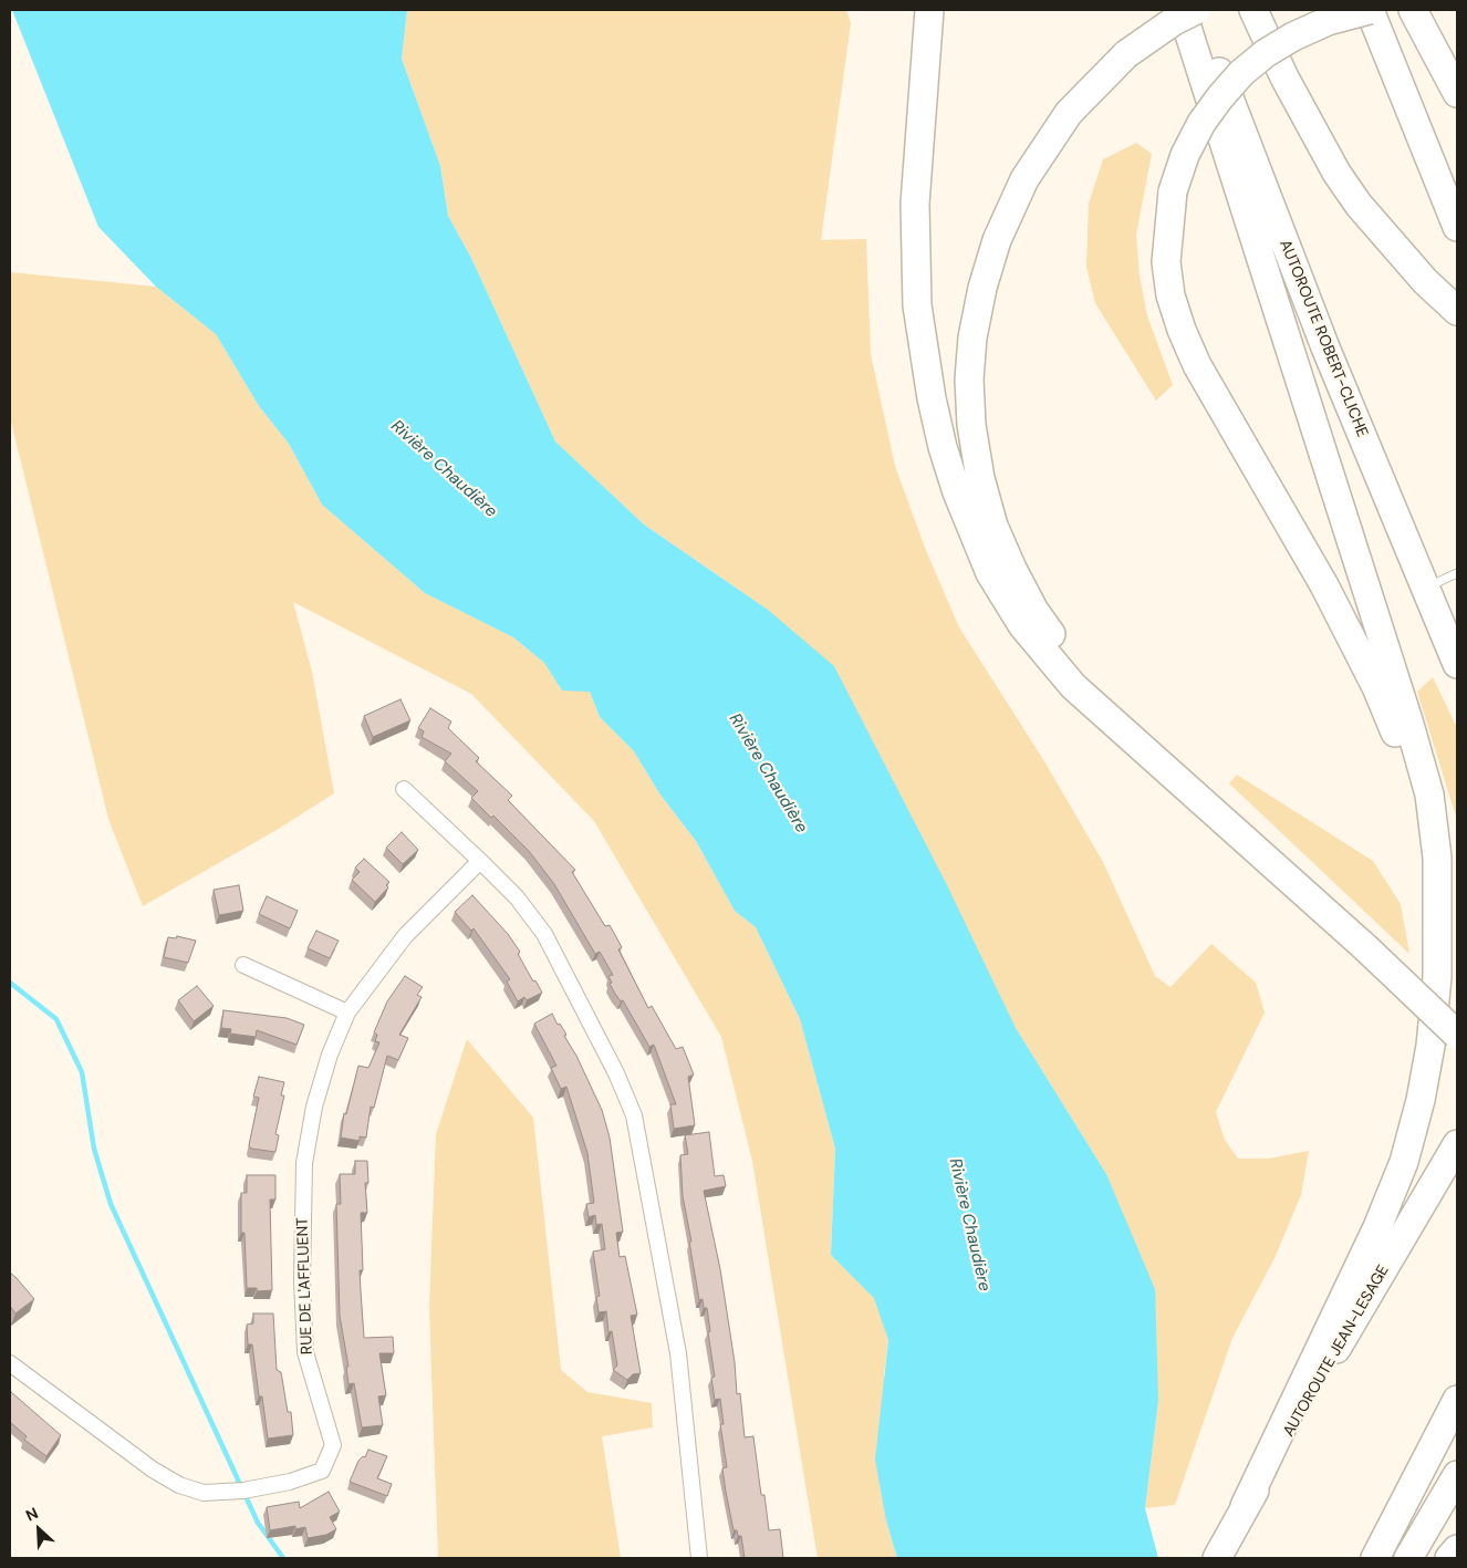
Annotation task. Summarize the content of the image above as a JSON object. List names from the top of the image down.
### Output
{
  "streets": {
    "highway": ["AUTOROUTE ROBERT-CLICHE", "AUTOROUTE JEAN-LESAGE"],
    "street": ["RUE DE L'AFFLUENT"]
  },
  "water": ["Rivière Chaudière"],
  "north": "top left"
}
